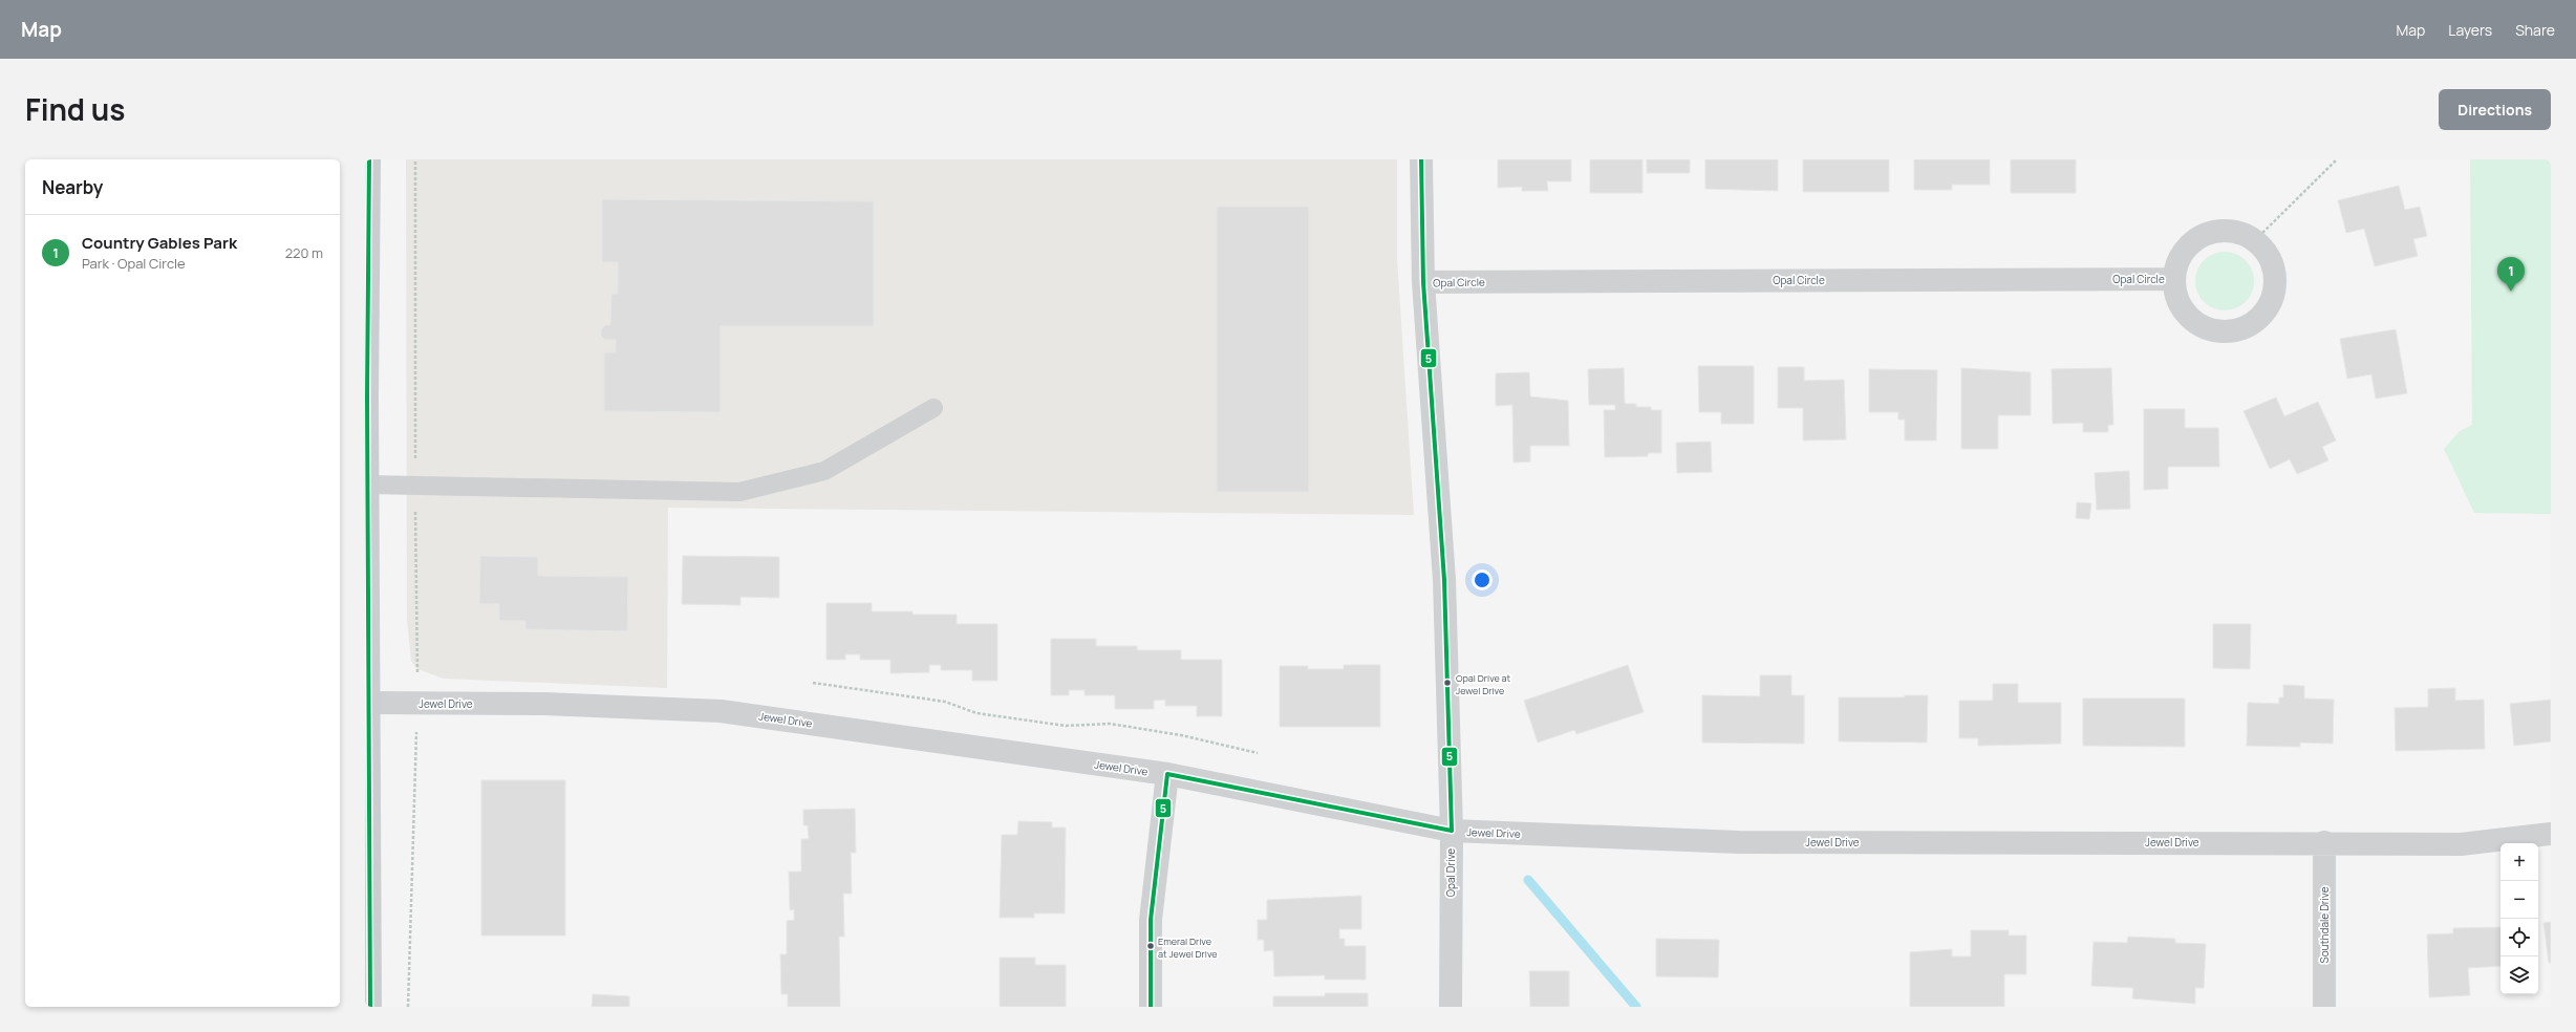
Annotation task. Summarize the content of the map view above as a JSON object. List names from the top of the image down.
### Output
{
  "streets": {
    "street": [
      "Opal Circle",
      "Jewel Drive",
      "Opal Drive",
      "Southdale Drive"
    ]
  },
  "crossings": [
    ["Opal Circle", "Opal Drive"],
    ["Jewel Drive", "Opal Drive"],
    ["Jewel Drive", "Southdale Drive"]
  ],
  "places": ["Opal Drive at Jewel Drive", "Emeral Drive at Jewel Drive"],
  "lines": ["transit line 5"],
  "page": {
    "header": "Map",
    "nav": ["Map", "Layers", "Share"],
    "title": "Find us",
    "buttons": "Directions",
    "heading": "Nearby",
    "list": [
      {
        "mark": "1",
        "name": "Country Gables Park",
        "note": "Park · Opal Circle",
        "value": "220 m"
      }
    ],
    "pins": "1",
    "map_buttons": ["+", "−"]
  }
}
